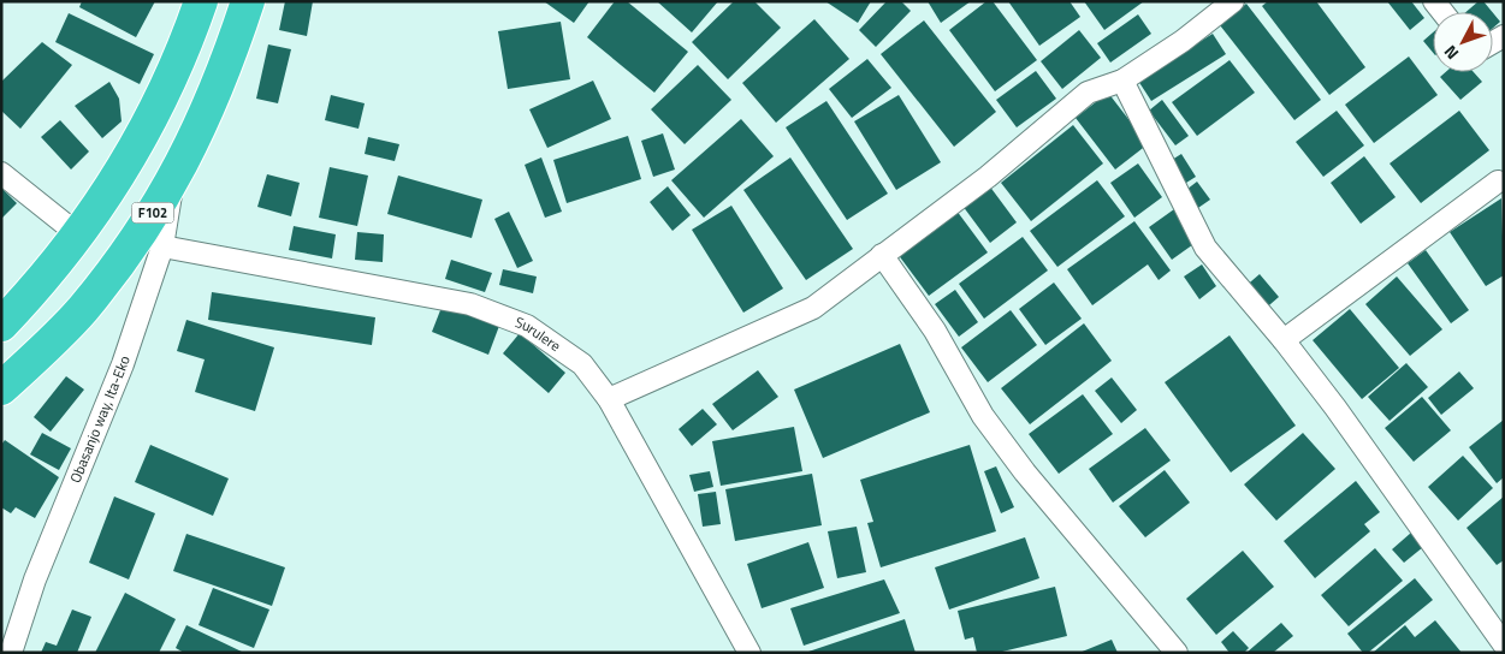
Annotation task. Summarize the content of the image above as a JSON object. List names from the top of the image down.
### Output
{
  "streets": {
    "highway": ["F102"],
    "street": ["Surulere", "Obasanjo way, Ita-Eko"]
  },
  "crossings": [
    ["F102", "Obasanjo way, Ita-Eko"],
    ["Surulere", "Obasanjo way, Ita-Eko"]
  ],
  "north": "bottom left"
}
